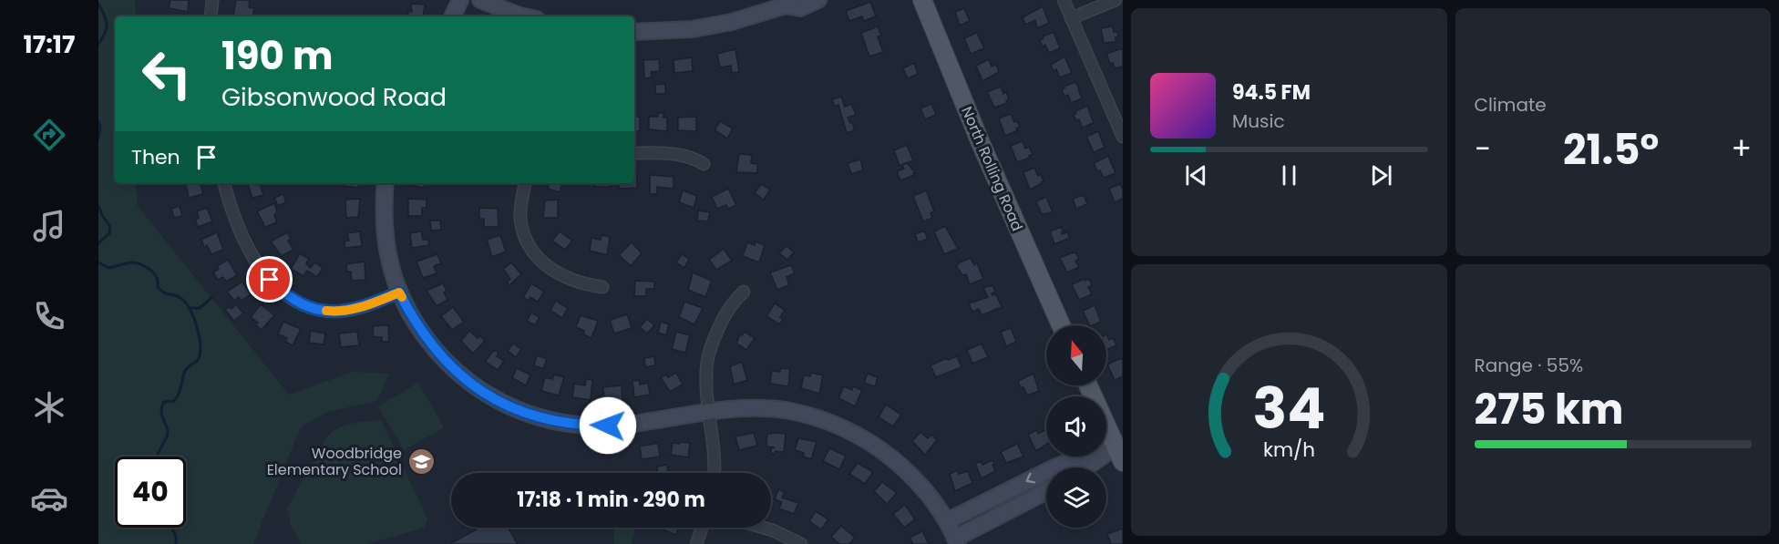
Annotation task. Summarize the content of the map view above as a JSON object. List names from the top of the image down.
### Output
{
  "streets": {
    "main road": ["North Rolling Road"]
  },
  "places": {
    "school or university": ["Woodbridge Elementary School"]
  },
  "north": "top",
  "page": {
    "tabs": "17:17",
    "tile": [
      "Climate",
      ["Range · 55%", "275 km"]
    ],
    "turn": ["190 m", "Gibsonwood Road"],
    "song": ["94.5 FM", "Music"],
    "heat": ["−", "21.5°", "+"],
    "then": "Then",
    "limit": "40",
    "trip": "17:18 · 1 min · 290 m",
    "gauge": ["34", "km/h"]
  }
}
